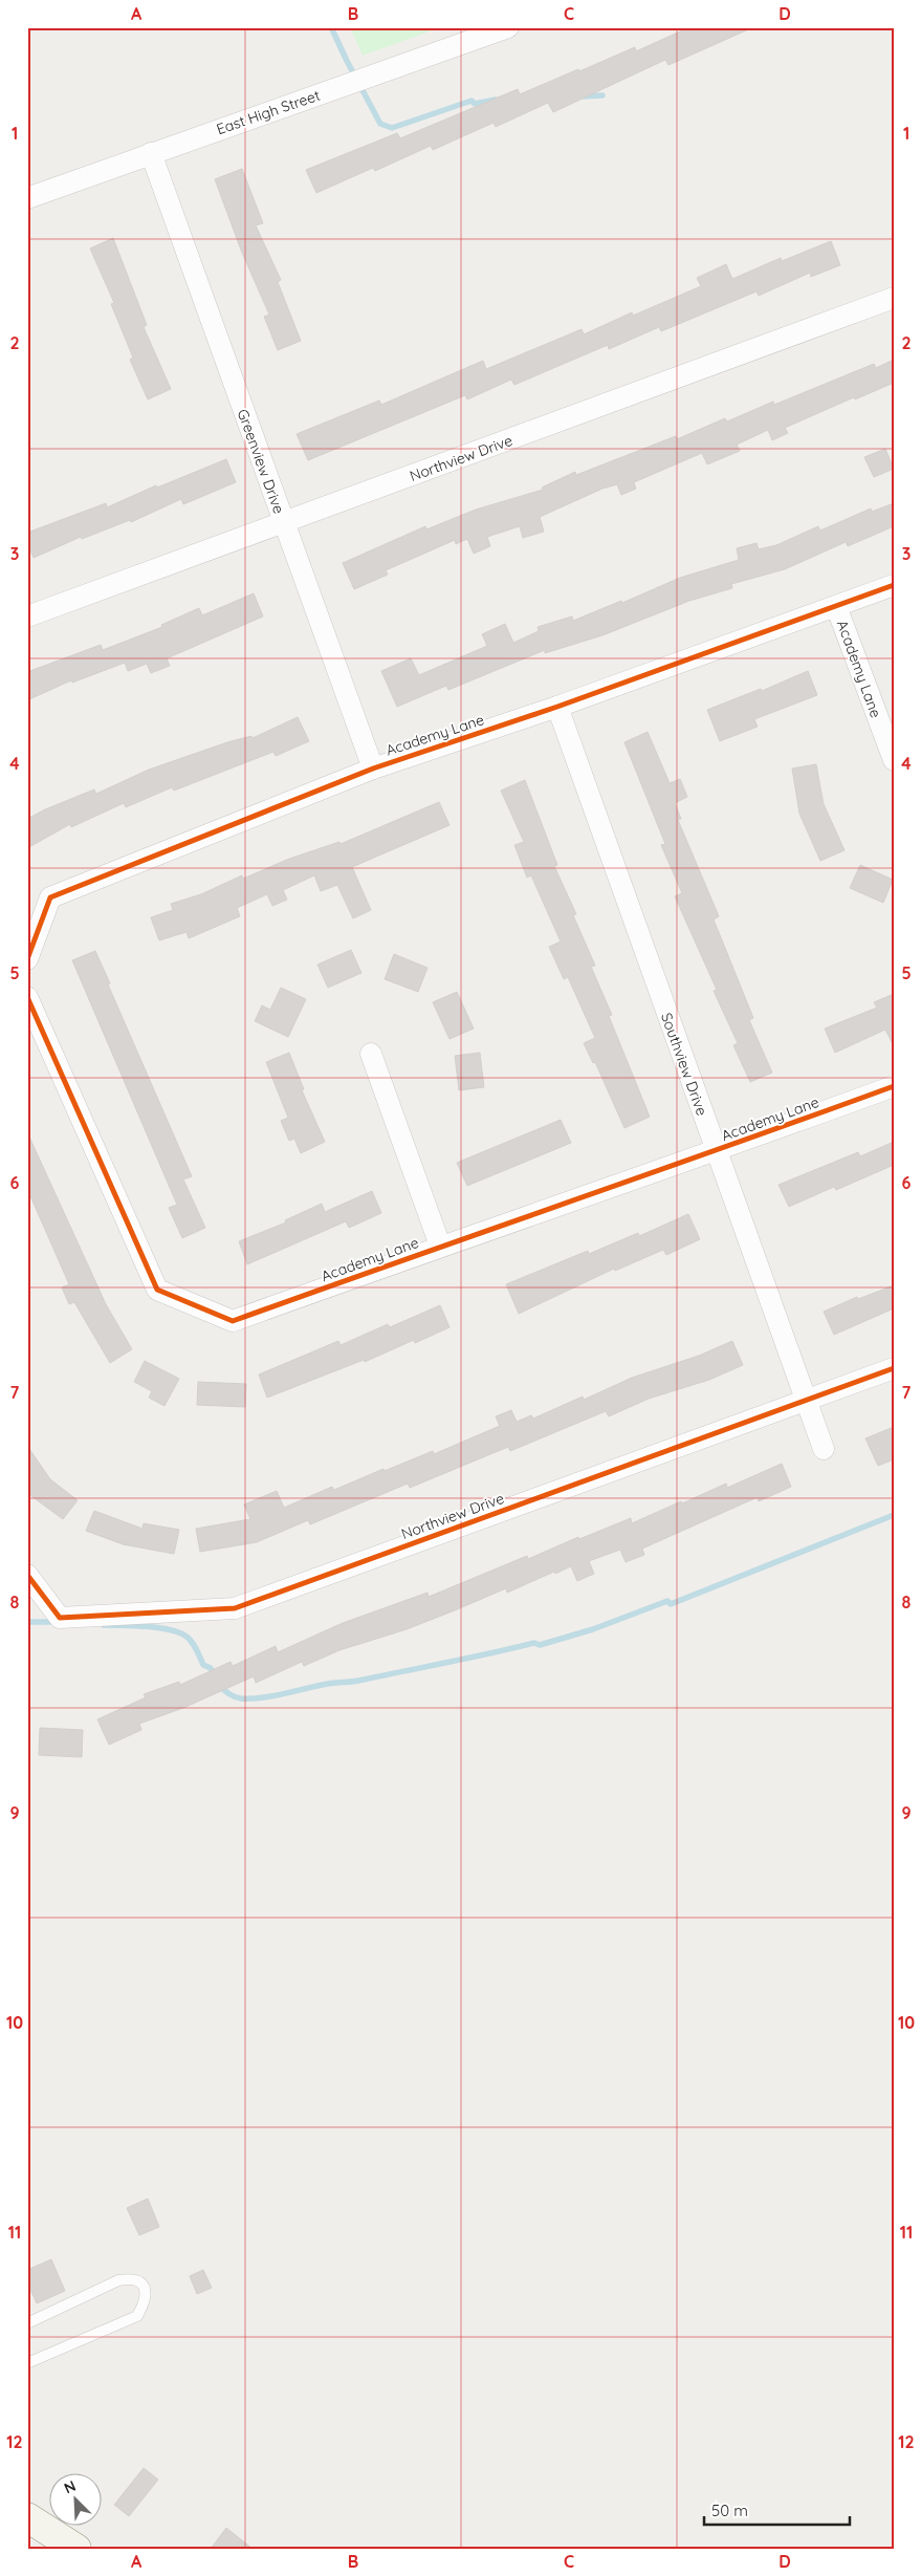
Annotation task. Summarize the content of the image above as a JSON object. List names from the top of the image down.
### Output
{
  "streets": {
    "street": [
      "East High Street",
      "Northview Drive",
      "Greenview Drive",
      "Academy Lane",
      "Southview Drive"
    ]
  },
  "crossings": [
    ["East High Street", "Greenview Drive"],
    ["Northview Drive", "Greenview Drive"],
    ["Northview Drive", "Southview Drive"],
    ["Greenview Drive", "Academy Lane"],
    ["Academy Lane", "Southview Drive"]
  ],
  "scale_bar": "50 m",
  "north": "top left",
  "grid": {
    "columns": [
      "A",
      "B",
      "C",
      "D"
    ],
    "rows": [
      "1",
      "2",
      "3",
      "4",
      "5",
      "6",
      "7",
      "8",
      "9",
      "10",
      "11",
      "12"
    ]
  }
}
